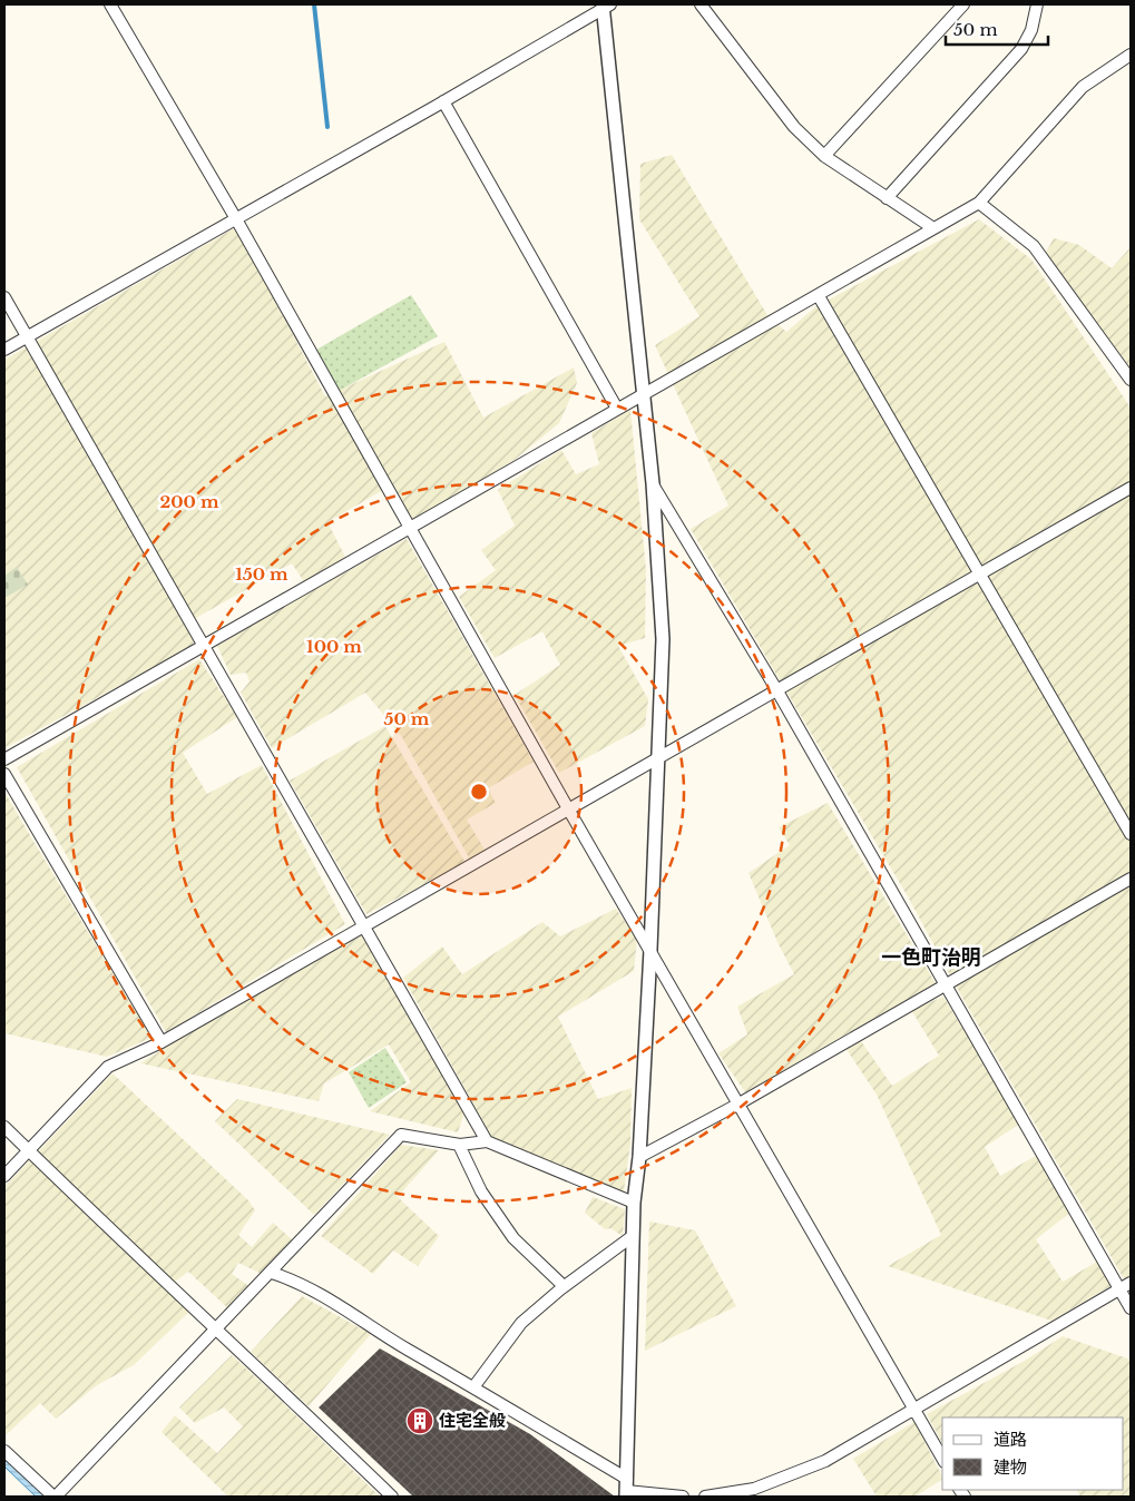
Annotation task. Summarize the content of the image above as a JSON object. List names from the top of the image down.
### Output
{
  "districts": ["一色町治明"],
  "places": {
    "building": ["住宅全般"]
  },
  "legend": ["道路", "建物"],
  "scale_bar": "50 m",
  "rings": [
    "200 m",
    "150 m",
    "100 m",
    "50 m"
  ]
}
